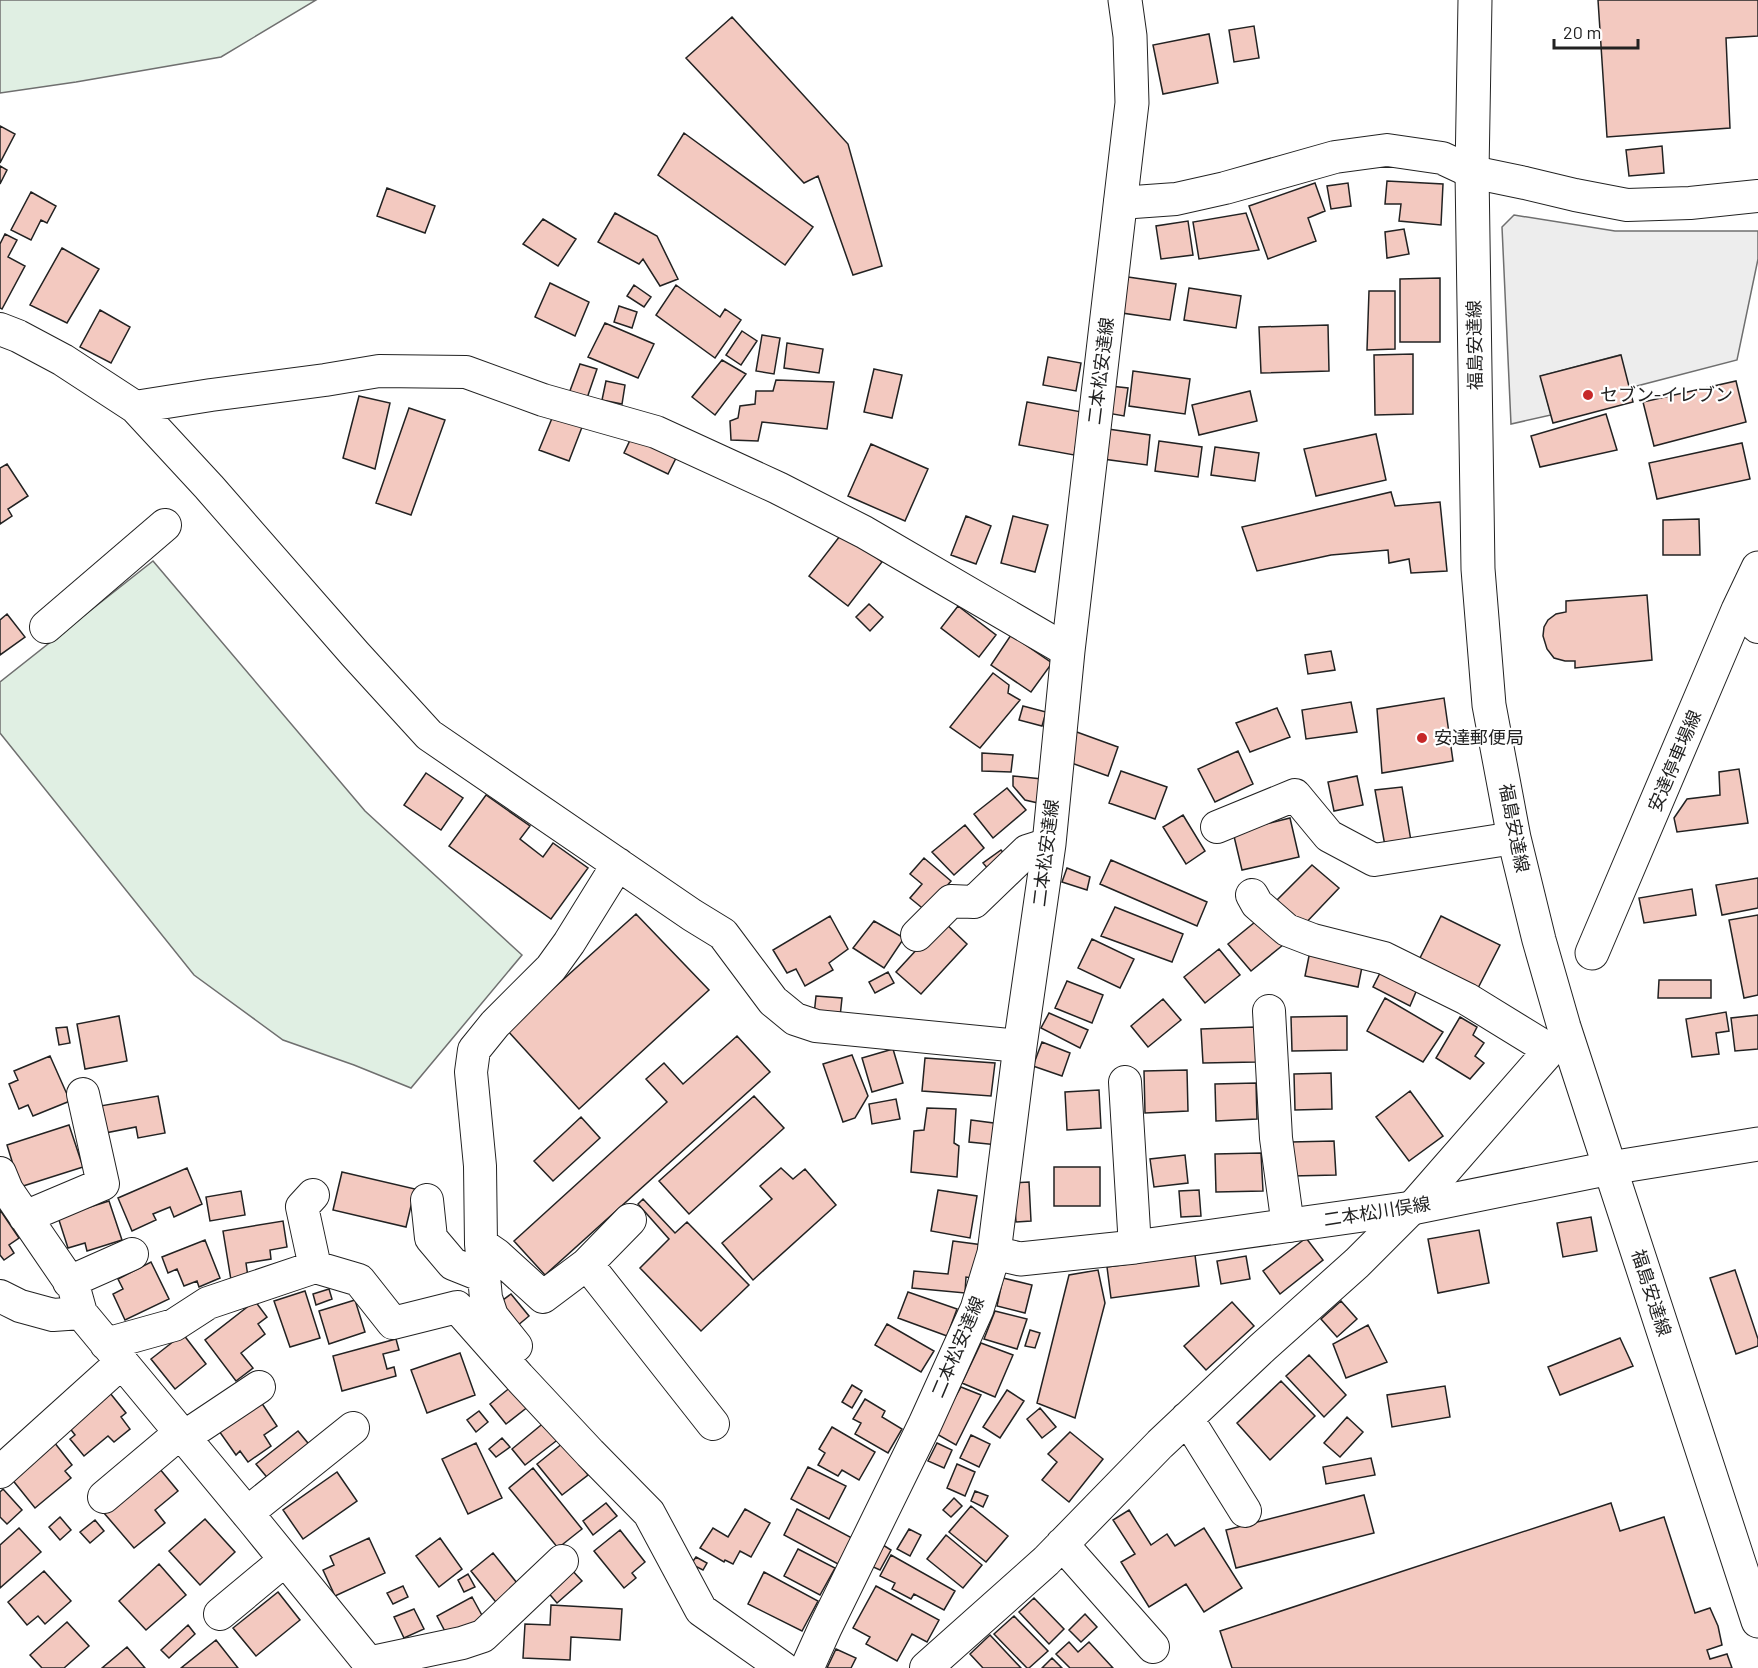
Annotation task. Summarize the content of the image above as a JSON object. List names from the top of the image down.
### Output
{
  "streets": {
    "main road": [
      "福島安達線",
      "二本松安達線",
      "安達停車場線",
      "二本松川俣線"
    ]
  },
  "crossings": [
    ["福島安達線", "二本松川俣線"],
    ["二本松安達線", "二本松川俣線"]
  ],
  "places": ["セブン-イレブン", "安達郵便局"],
  "scale_bar": "20 m"
}
